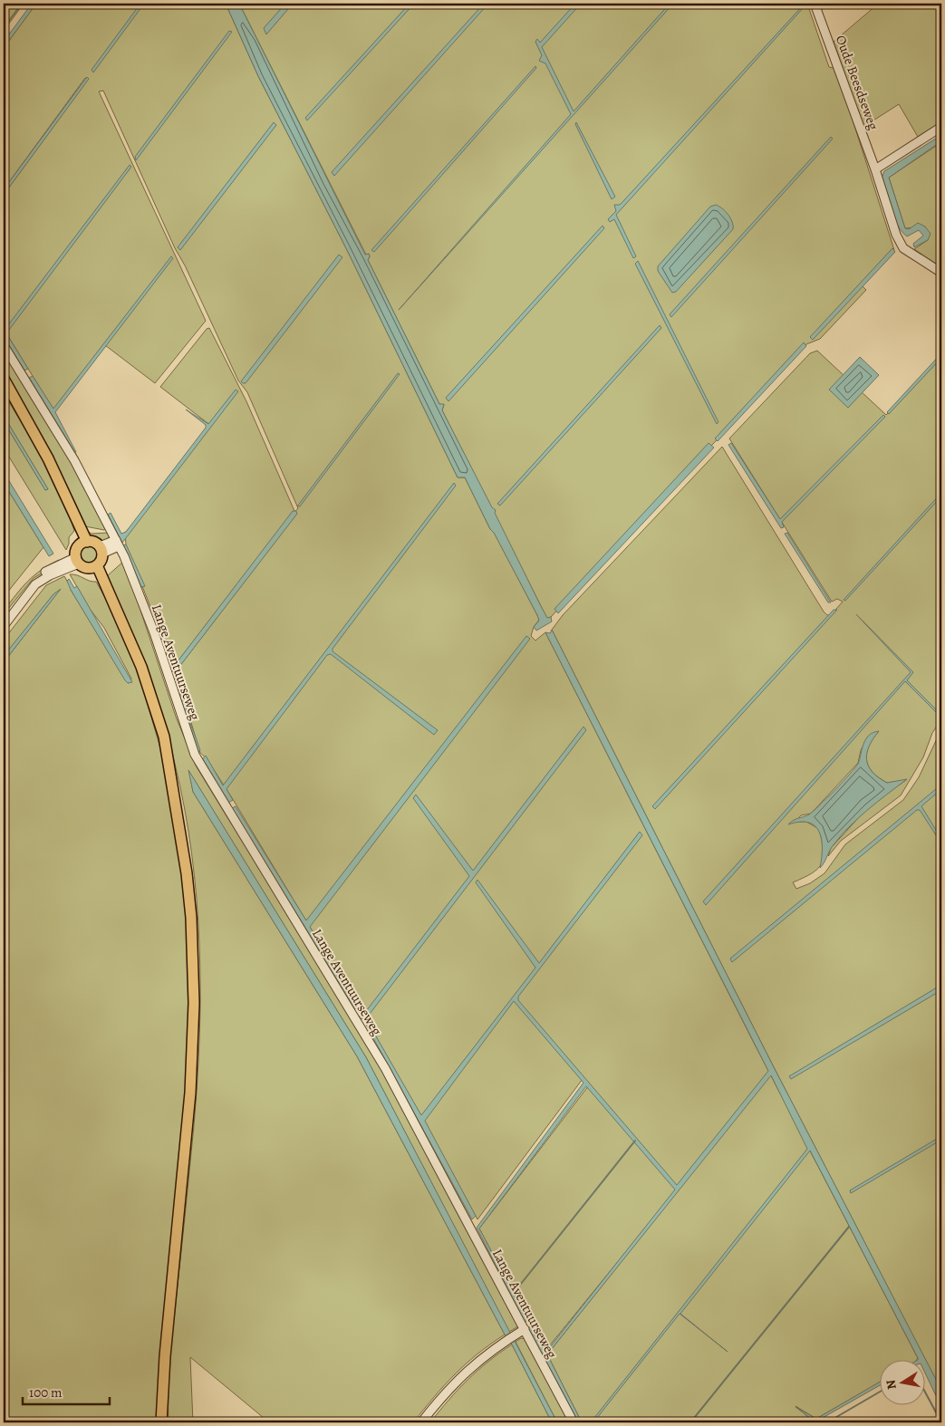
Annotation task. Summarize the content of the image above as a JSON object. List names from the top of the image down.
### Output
{
  "streets": {
    "street": ["Oude Beesdseweg", "Lange Aventuurseweg"]
  },
  "scale_bar": "100 m",
  "north": "left"
}
